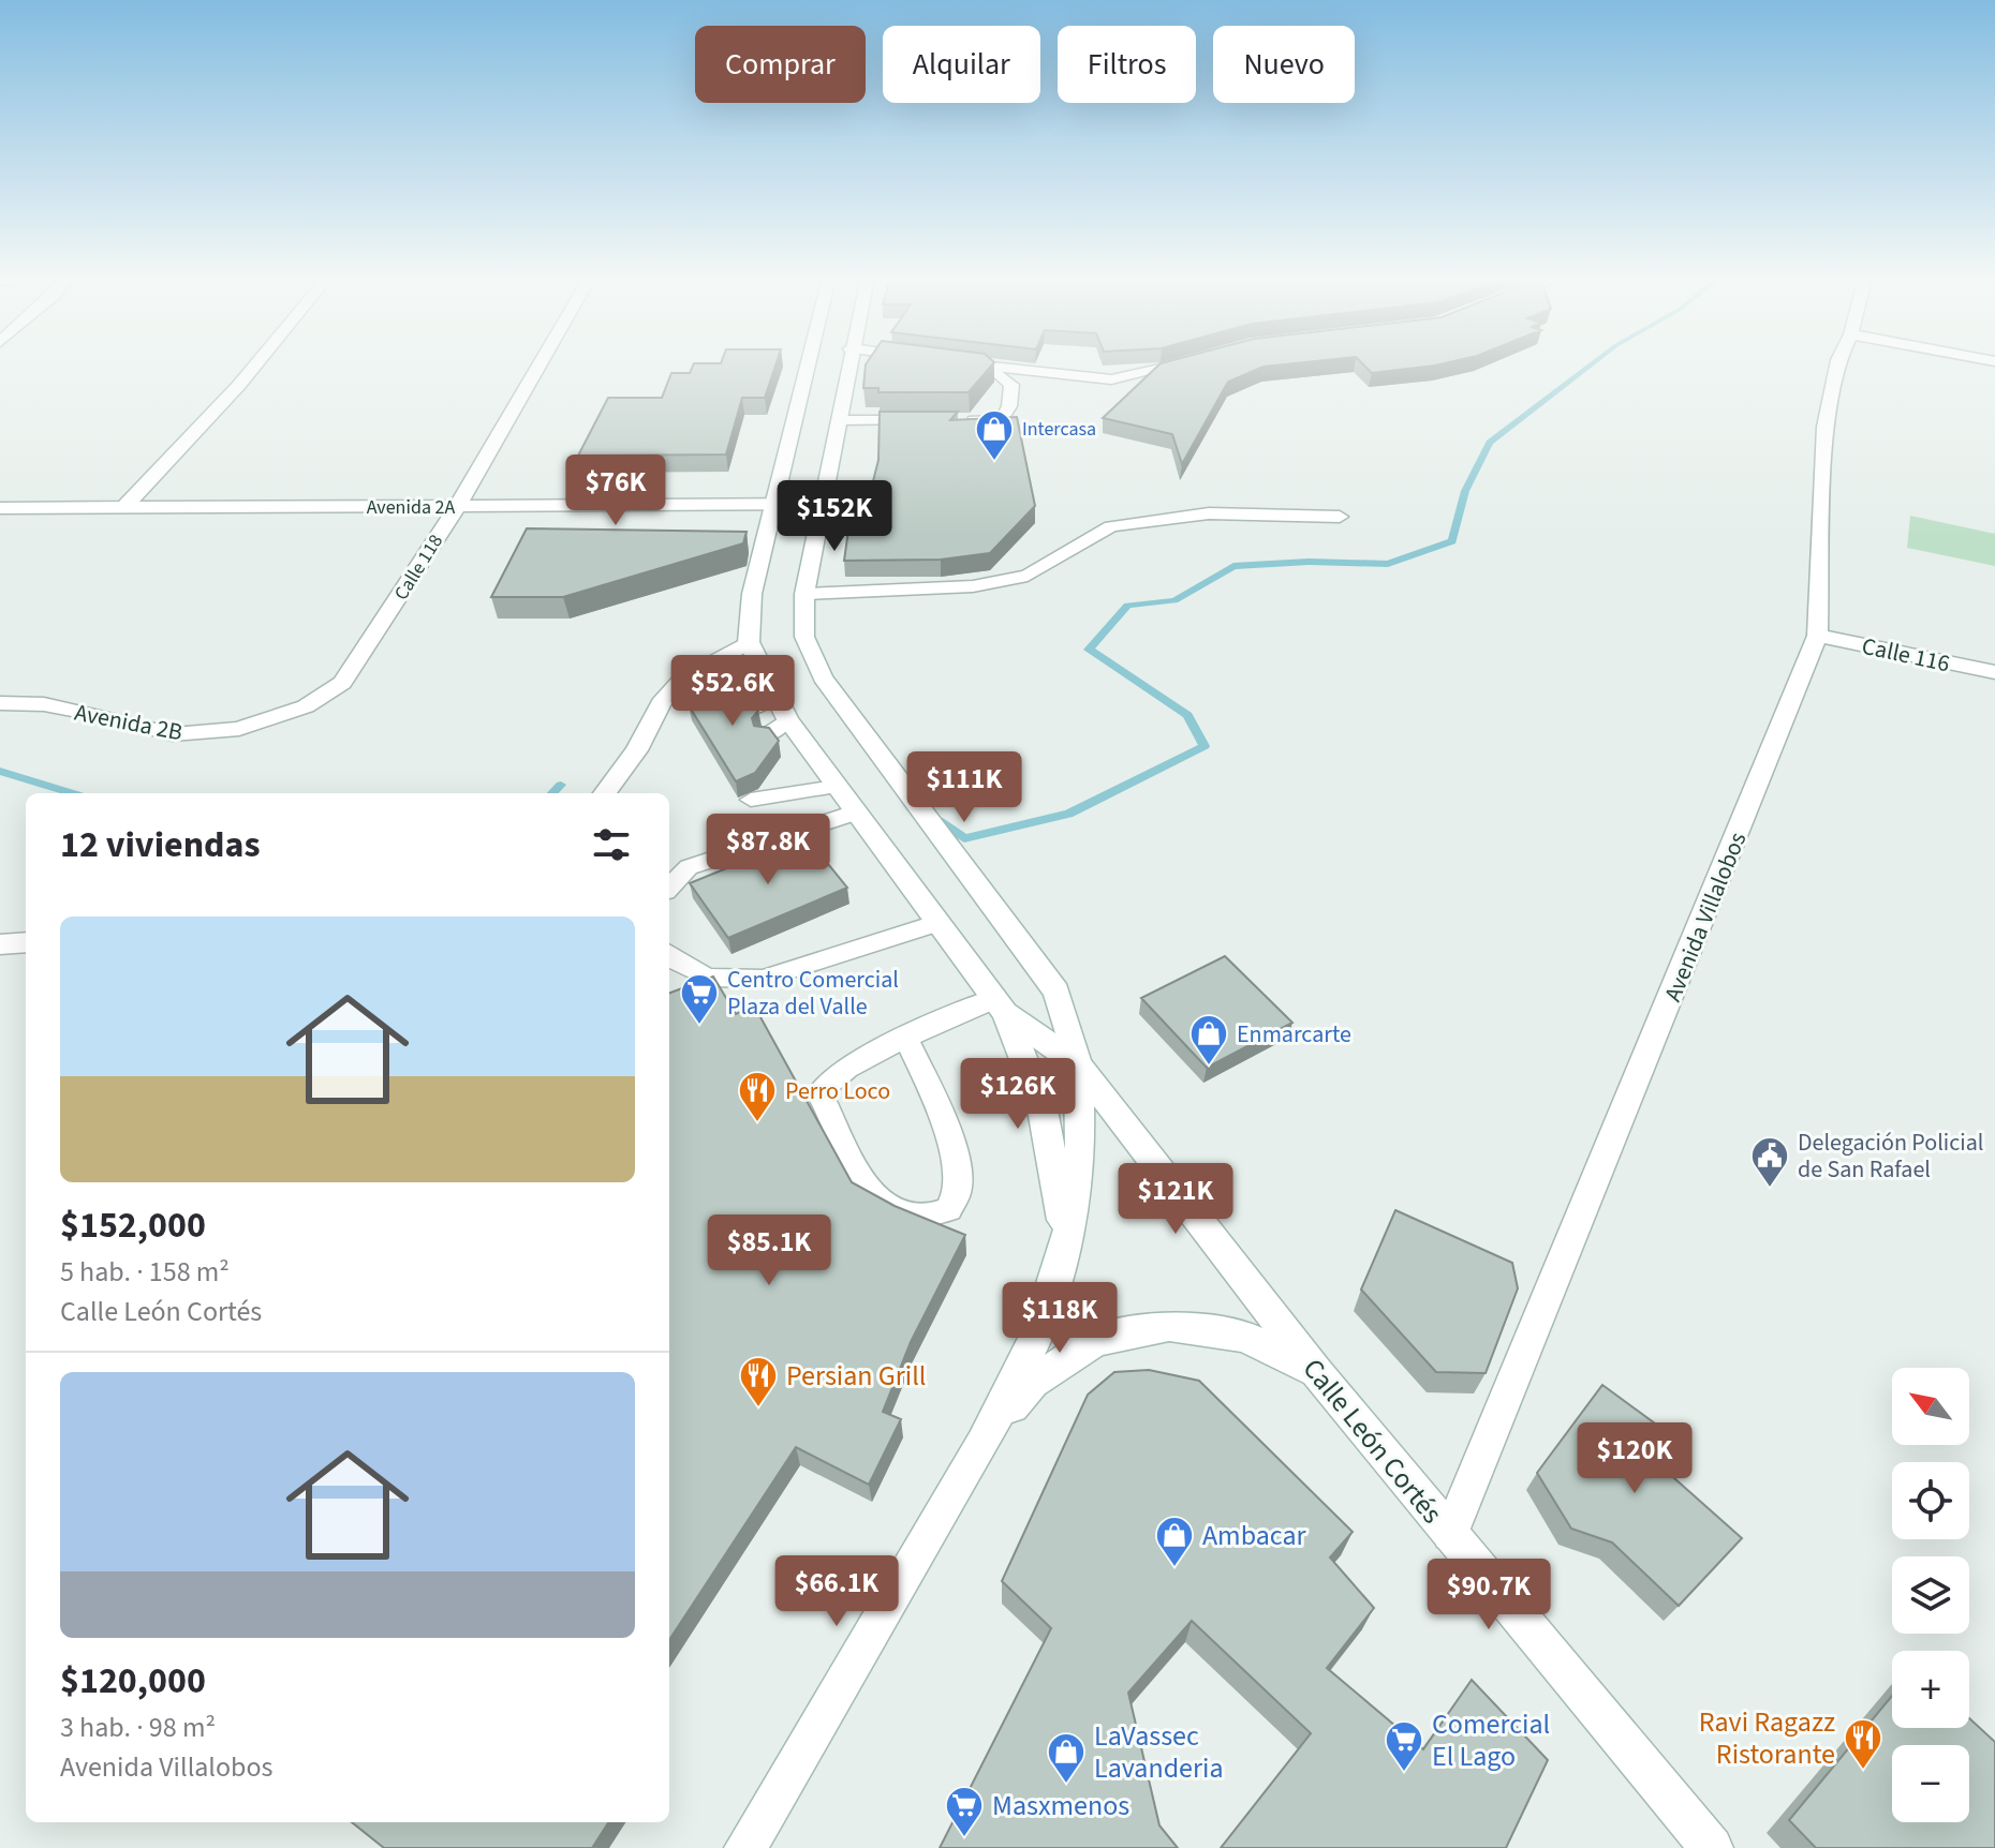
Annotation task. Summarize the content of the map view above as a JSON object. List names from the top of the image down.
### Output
{
  "streets": {
    "street": [
      "Avenida 2A",
      "Calle 118",
      "Calle 116",
      "Avenida 2B",
      "Avenida Villalobos",
      "Calle León Cortés"
    ]
  },
  "crossings": [
    ["Avenida 2A", "Calle 118"],
    ["Avenida 2A", "Calle León Cortés"],
    ["Calle 118", "Avenida 2B"],
    ["Calle 116", "Avenida Villalobos"],
    ["Avenida Villalobos", "Calle León Cortés"]
  ],
  "places": {
    "shop": [
      "Intercasa",
      "Enmarcarte",
      "Ambacar",
      "LaVassec Lavanderia"
    ],
    "supermarket": ["Centro Comercial Plaza del Valle", "Comercial El Lago", "Masxmenos"],
    "restaurant": ["Perro Loco", "Persian Grill", "Ravi Ragazz Ristorante"],
    "public building": ["Delegación Policial de San Rafael"]
  },
  "north": "top left",
  "page": {
    "chip": [
      "Comprar",
      "Alquilar",
      "Filtros",
      "Nuevo"
    ],
    "price": [
      "$76K",
      "$152K",
      "$52.6K",
      "$111K",
      "$87.8K",
      "$126K",
      "$121K",
      "$85.1K",
      "$118K",
      "$120K",
      "$66.1K",
      "$90.7K"
    ],
    "heading": "12 viviendas",
    "list": [
      {
        "name": "$152,000",
        "note": "5 hab. · 158 m² · Calle León Cortés"
      },
      {
        "name": "$120,000",
        "note": "3 hab. · 98 m² · Avenida Villalobos"
      }
    ],
    "map_buttons": ["+", "−"]
  }
}
